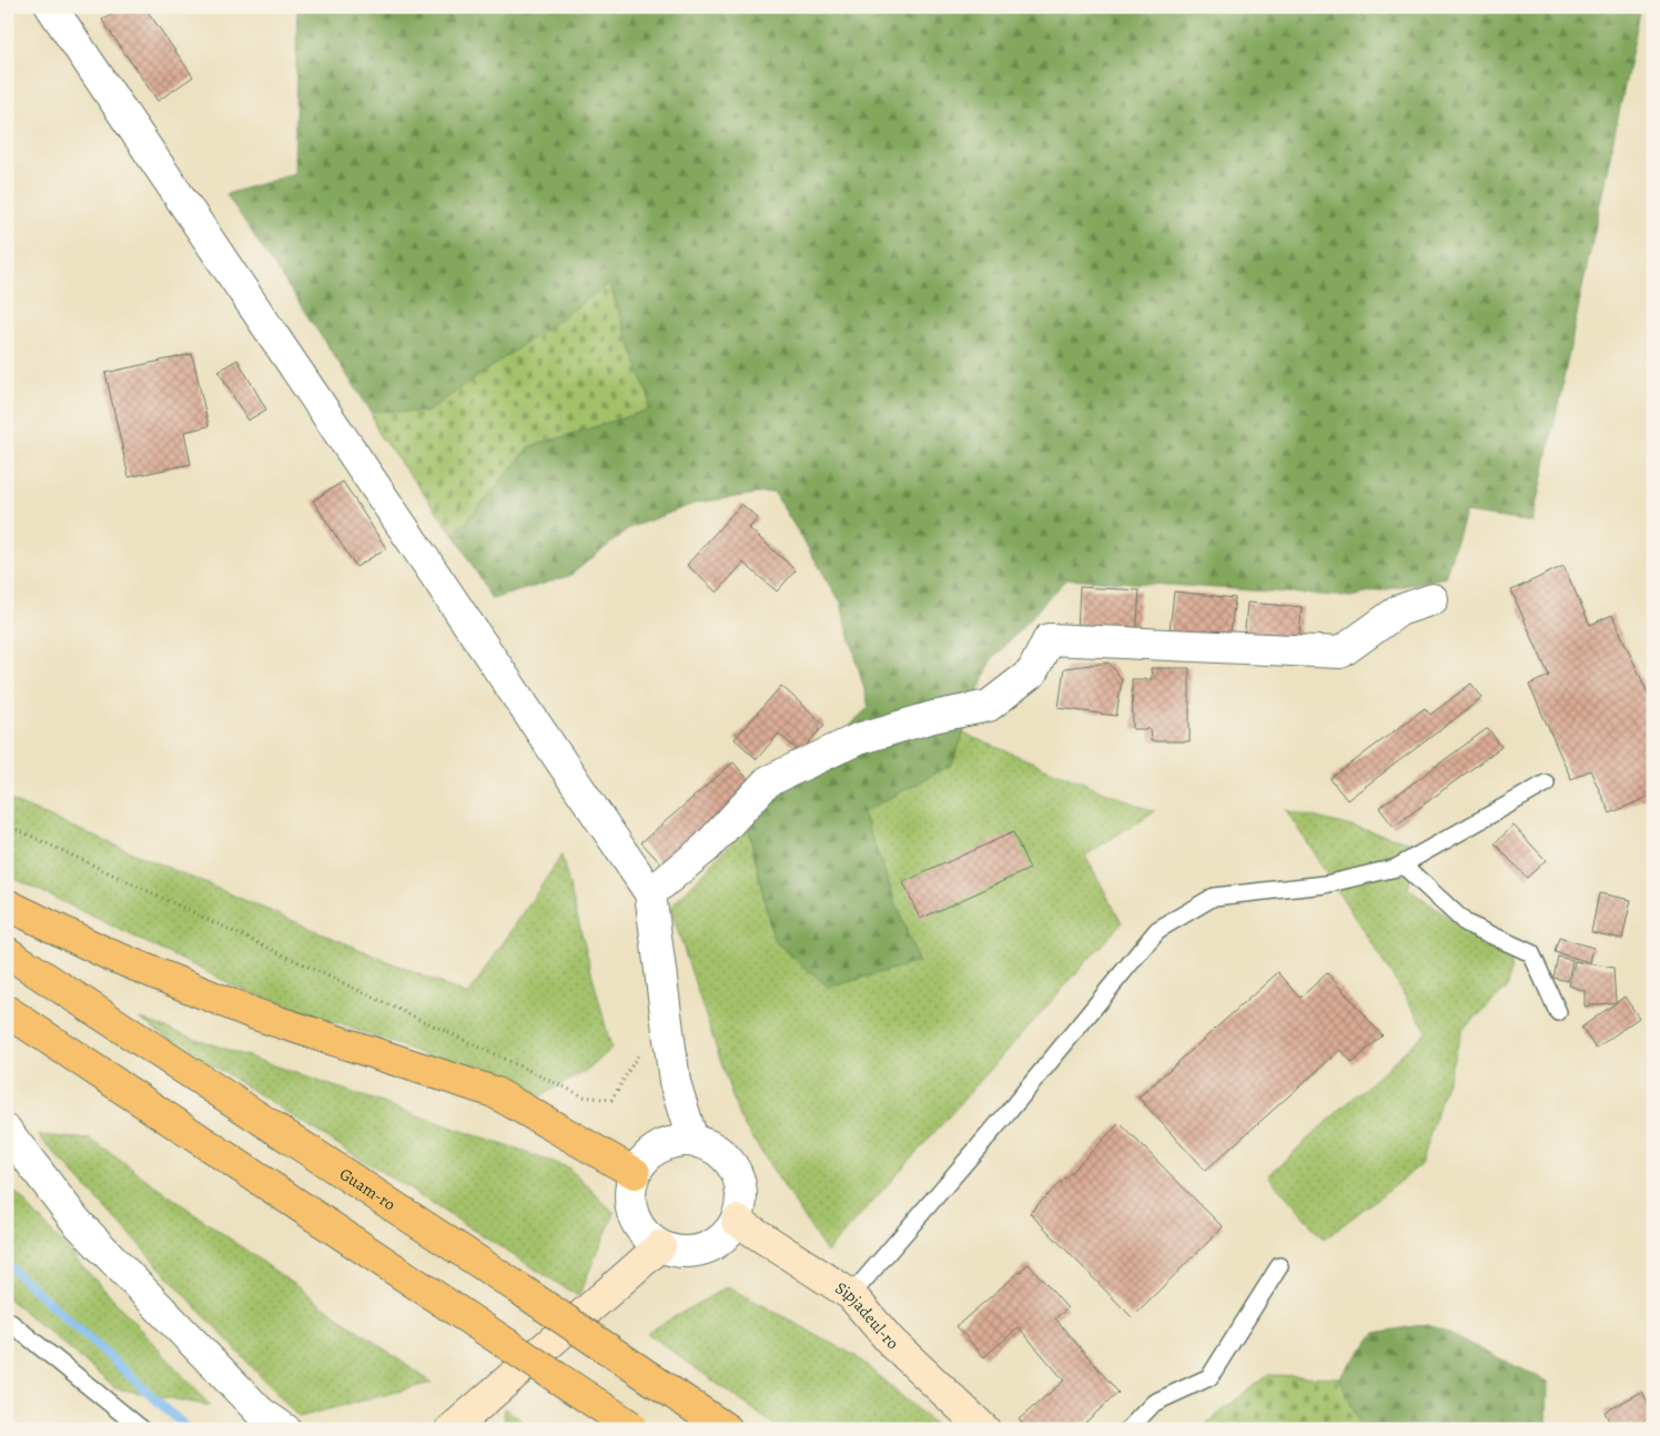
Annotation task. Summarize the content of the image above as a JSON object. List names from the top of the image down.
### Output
{
  "streets": {
    "main road": ["Guam-ro", "Sipjadeul-ro"]
  }
}
